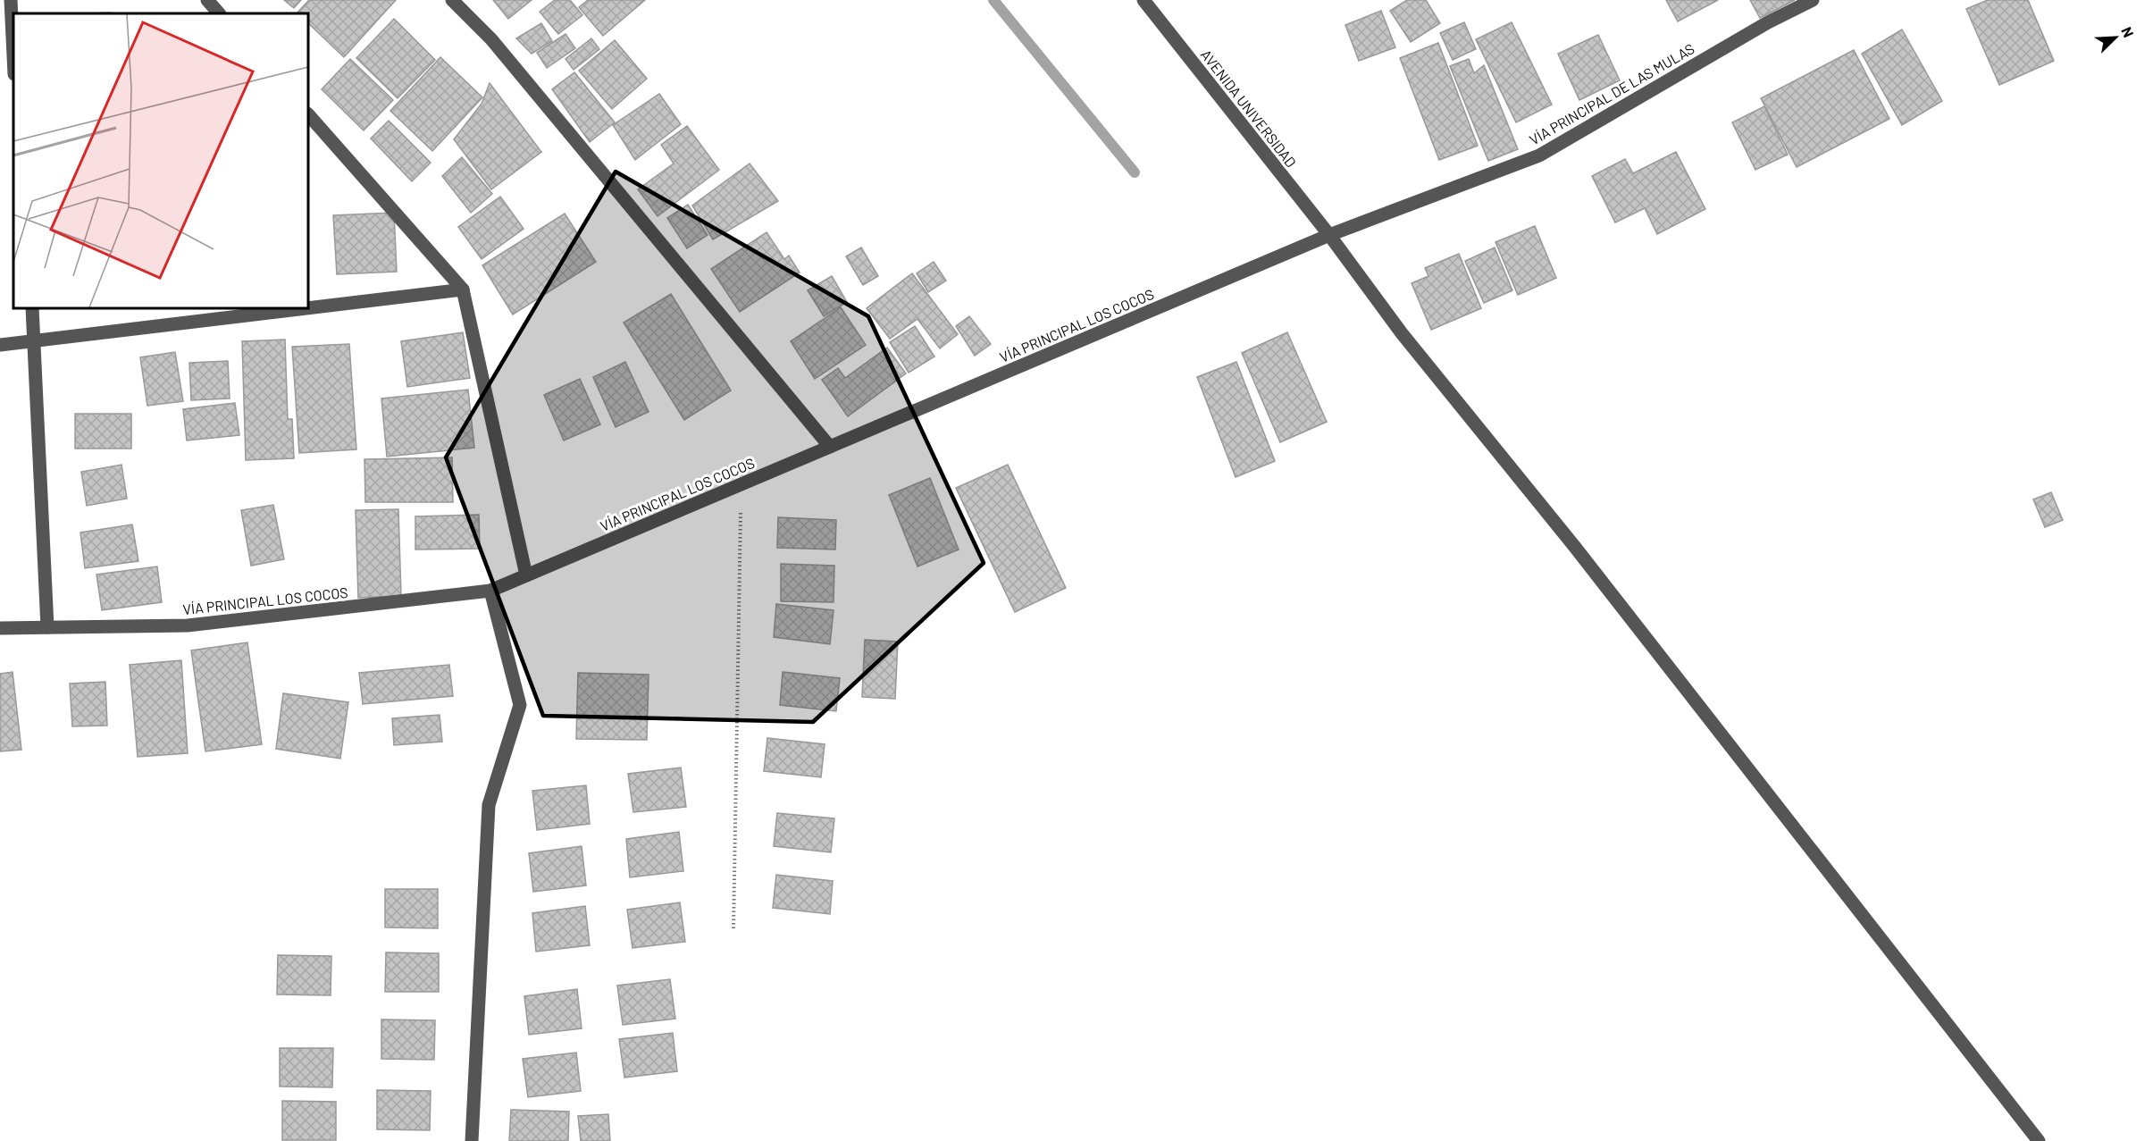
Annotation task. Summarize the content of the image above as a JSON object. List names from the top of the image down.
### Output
{
  "streets": {
    "street": ["VÍA PRINCIPAL DE LAS MULAS", "AVENIDA UNIVERSIDAD", "VÍA PRINCIPAL LOS COCOS"]
  },
  "crossings": [
    ["VÍA PRINCIPAL DE LAS MULAS", "AVENIDA UNIVERSIDAD"],
    ["VÍA PRINCIPAL DE LAS MULAS", "VÍA PRINCIPAL LOS COCOS"],
    ["AVENIDA UNIVERSIDAD", "VÍA PRINCIPAL LOS COCOS"]
  ],
  "north": "top right"
}
